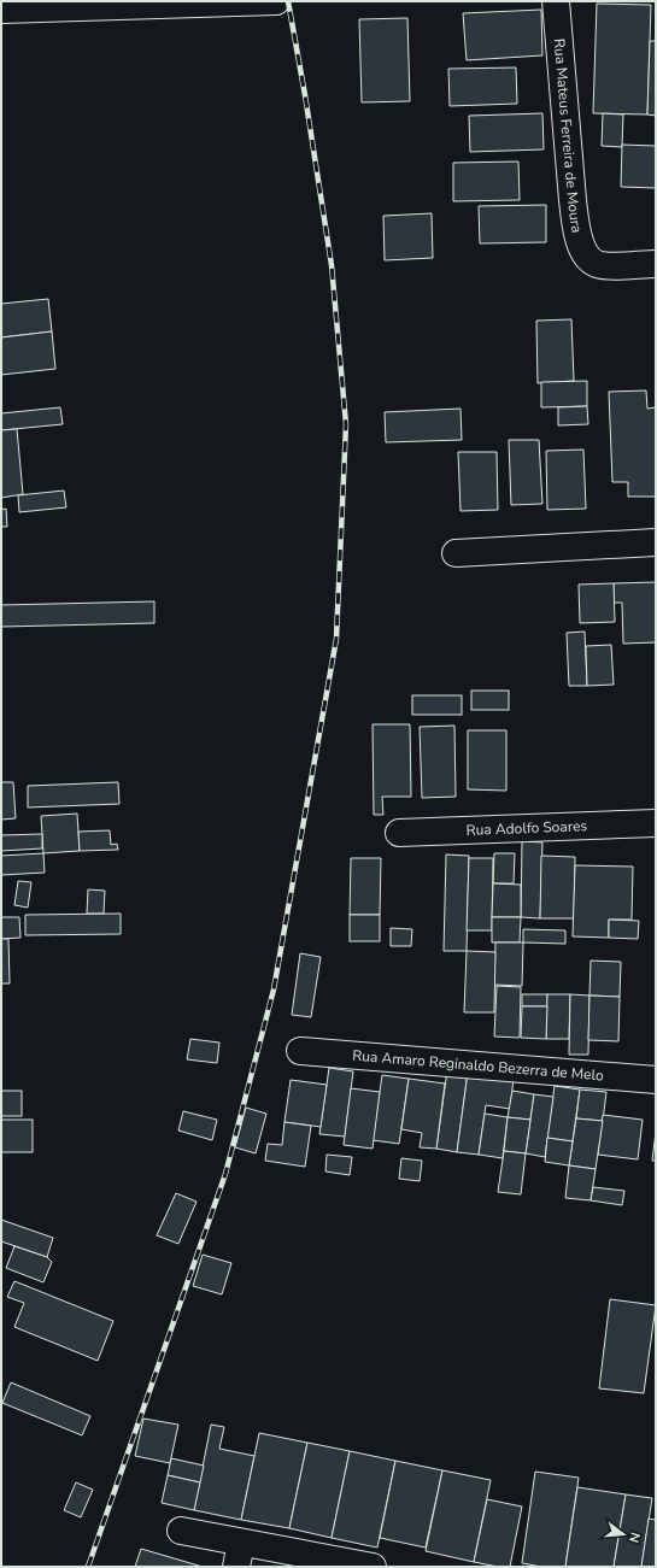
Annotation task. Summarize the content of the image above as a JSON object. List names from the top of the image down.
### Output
{
  "streets": {
    "street": ["Rua Mateus Ferreira de Moura", "Rua Adolfo Soares", "Rua Amaro Reginaldo Bezerra de Melo"]
  },
  "north": "right"
}
